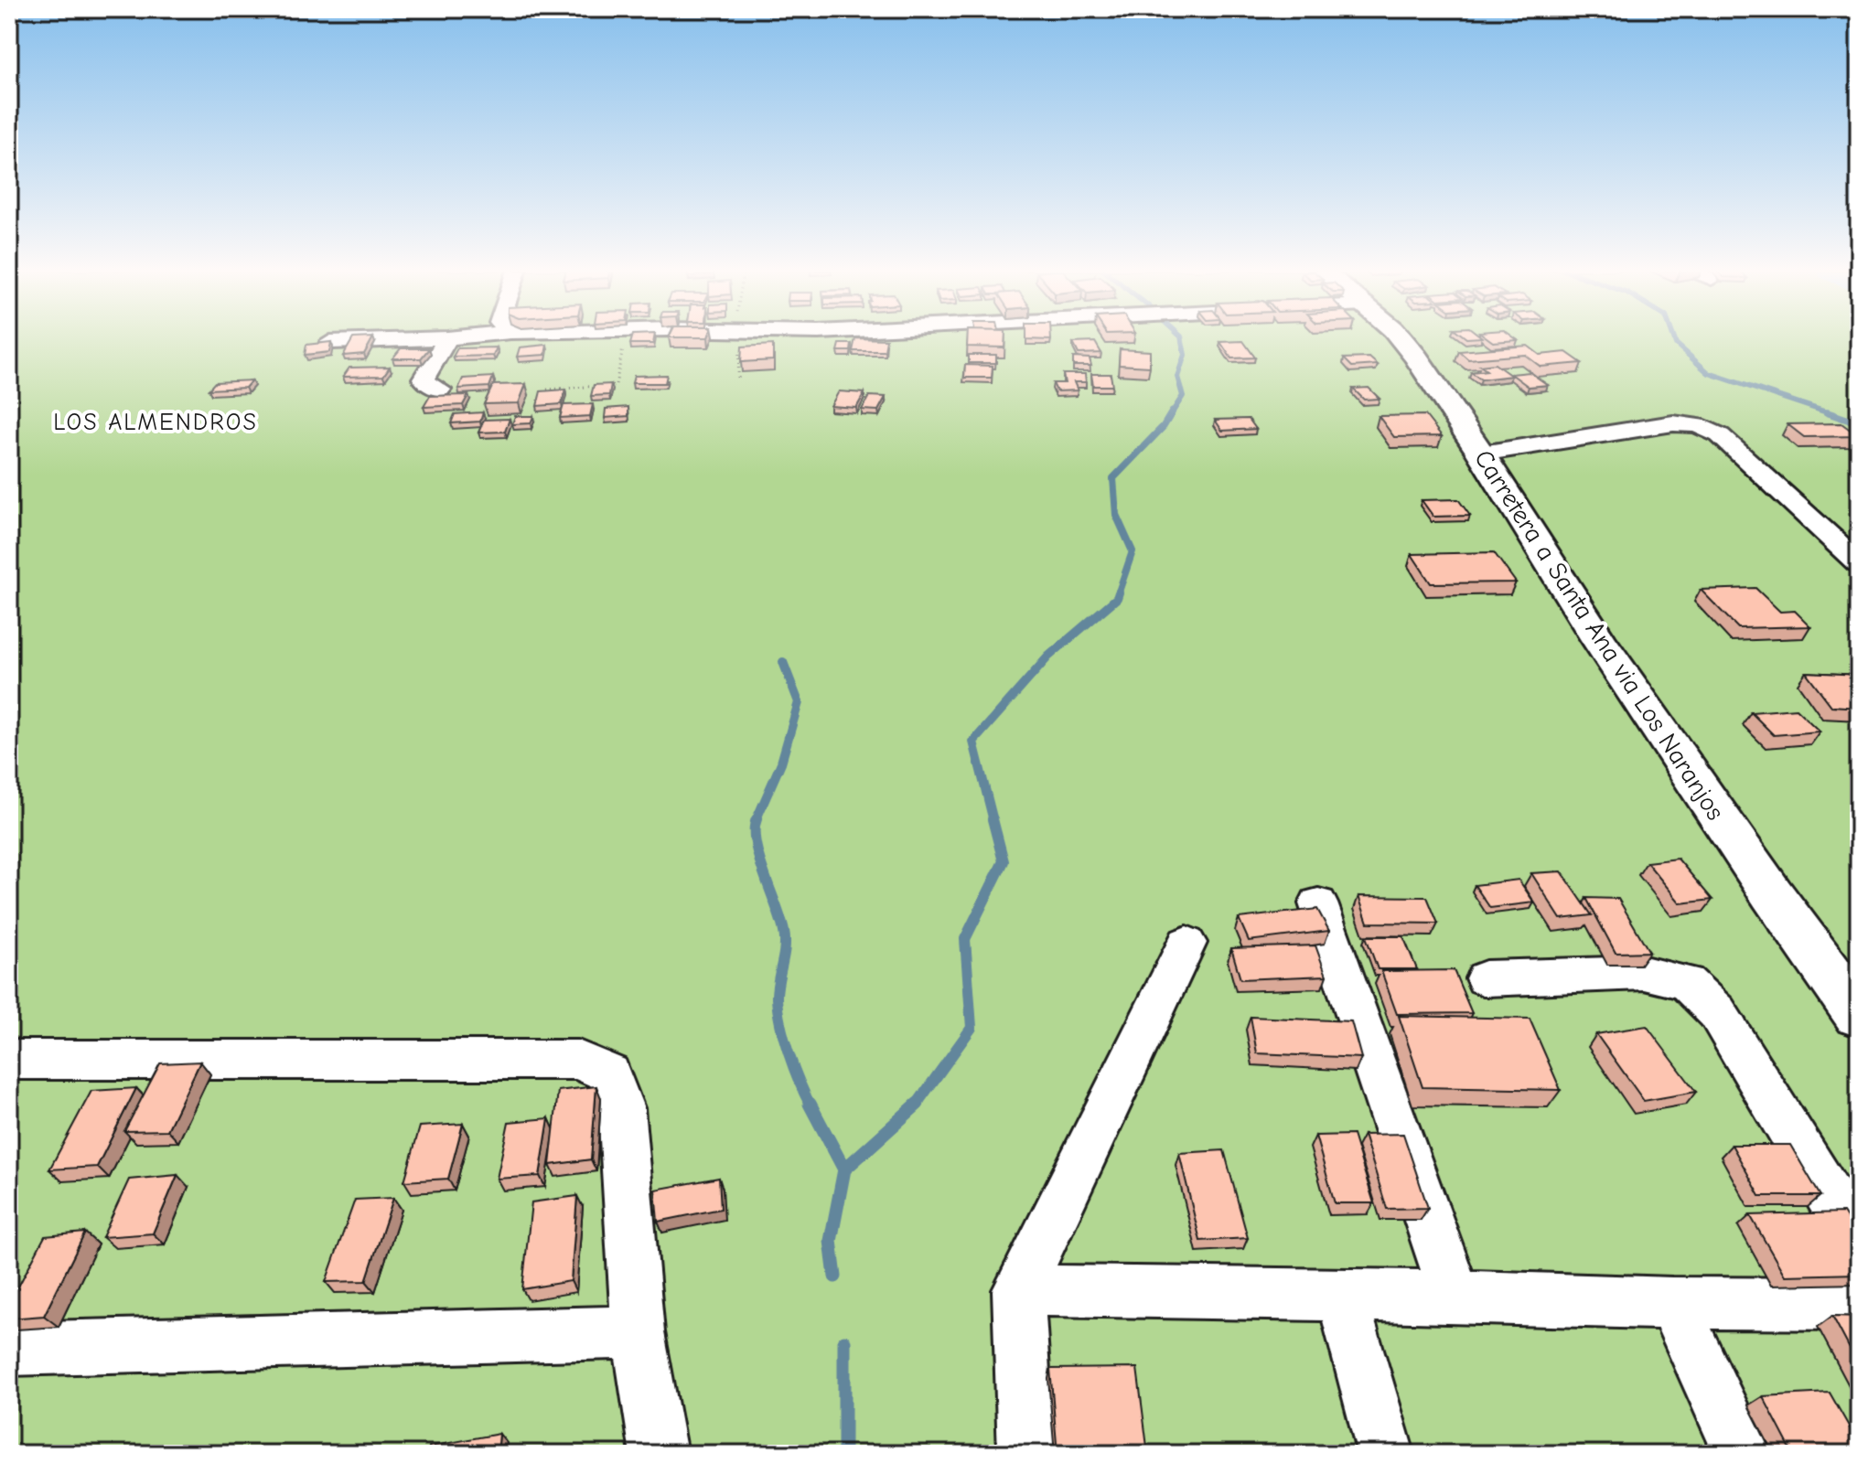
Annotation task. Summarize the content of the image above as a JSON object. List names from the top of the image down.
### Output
{
  "streets": {
    "main road": ["Carretera a Santa Ana via Los Naranjos"]
  },
  "districts": ["LOS ALMENDROS"]
}
